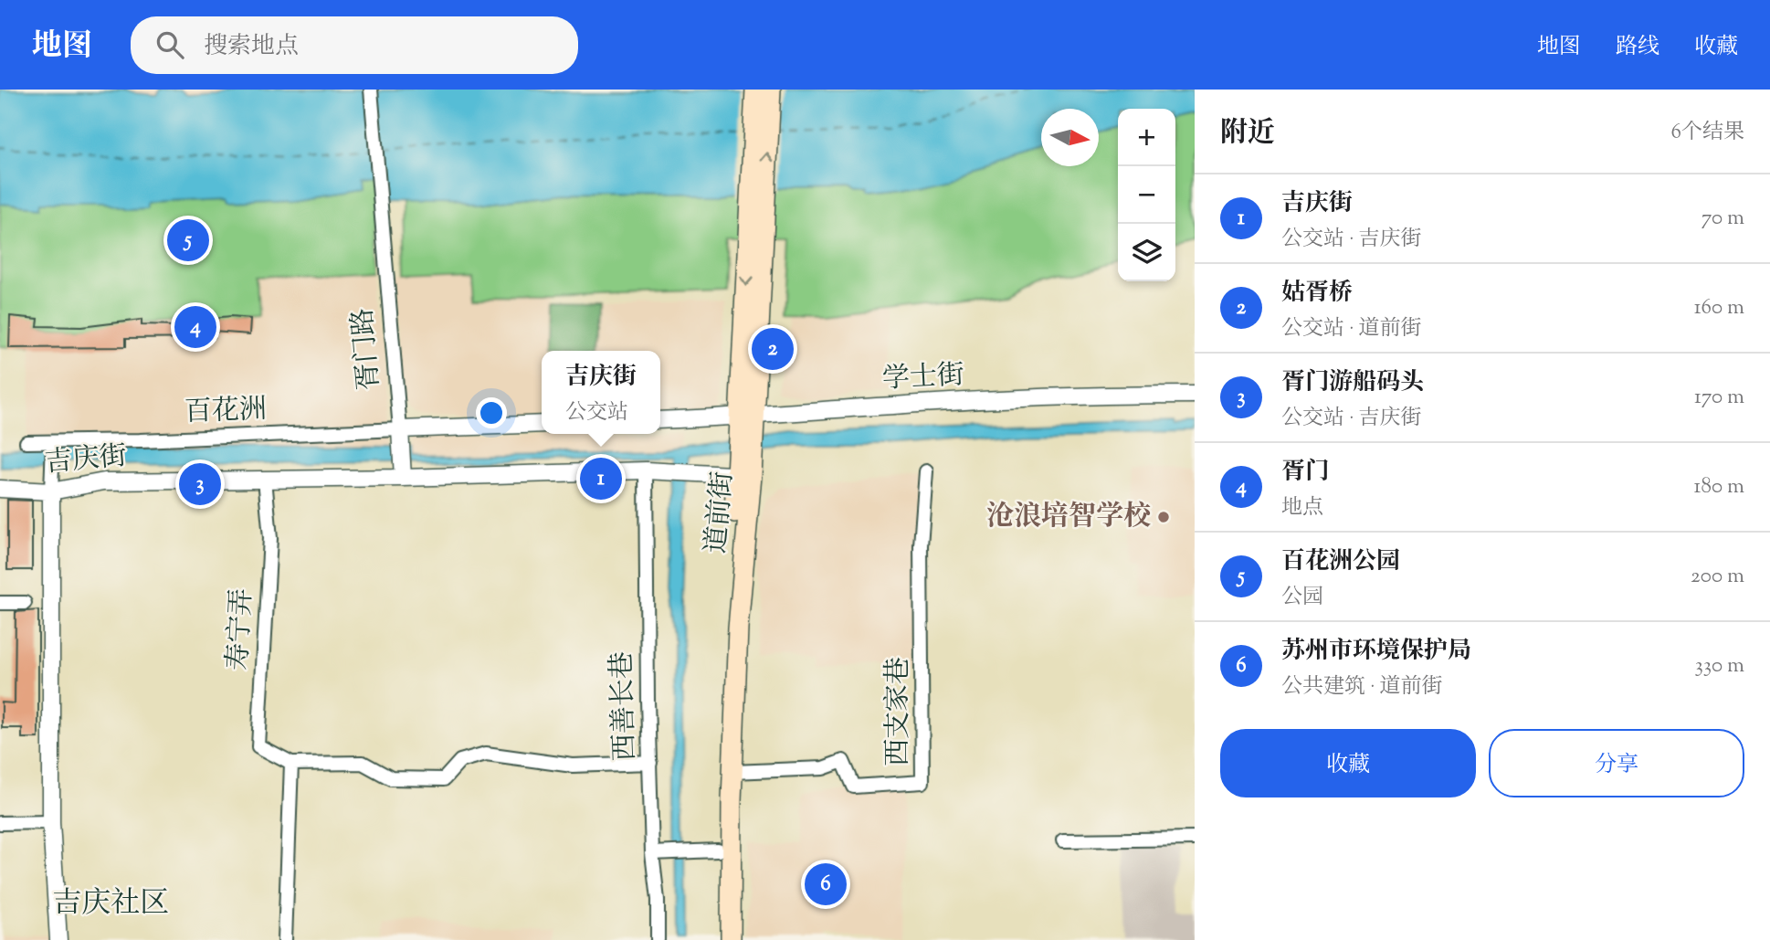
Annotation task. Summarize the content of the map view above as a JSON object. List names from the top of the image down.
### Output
{
  "streets": {
    "main road": ["道前街"],
    "street": [
      "胥门路",
      "学士街",
      "百花洲",
      "吉庆街",
      "寿宁弄",
      "西善长巷",
      "西支家巷"
    ]
  },
  "crossings": [
    ["胥门路", "百花洲"],
    ["胥门路", "吉庆街"],
    ["学士街", "道前街"],
    ["吉庆街", "道前街"],
    ["吉庆街", "寿宁弄"],
    ["吉庆街", "西善长巷"],
    ["道前街", "西支家巷"]
  ],
  "districts": ["吉庆社区"],
  "places": ["沧浪培智学校"],
  "north": "right",
  "page": {
    "header": "地图",
    "search": "搜索地点",
    "nav": ["地图", "路线", "收藏"],
    "heading": ["附近", "6个结果"],
    "map_buttons": ["+", "−"],
    "list": [
      {
        "mark": "1",
        "name": "吉庆街",
        "note": "公交站 · 吉庆街",
        "value": "70 m"
      },
      {
        "mark": "2",
        "name": "姑胥桥",
        "note": "公交站 · 道前街",
        "value": "160 m"
      },
      {
        "mark": "3",
        "name": "胥门游船码头",
        "note": "公交站 · 吉庆街",
        "value": "170 m"
      },
      {
        "mark": "4",
        "name": "胥门",
        "note": "地点",
        "value": "180 m"
      },
      {
        "mark": "5",
        "name": "百花洲公园",
        "note": "公园",
        "value": "200 m"
      },
      {
        "mark": "6",
        "name": "苏州市环境保护局",
        "note": "公共建筑 · 道前街",
        "value": "330 m"
      }
    ],
    "pins": [
      "5",
      "4",
      "2",
      "1",
      "3",
      "6"
    ],
    "popup": ["吉庆街", "公交站"],
    "buttons": ["收藏", "分享"]
  }
}
